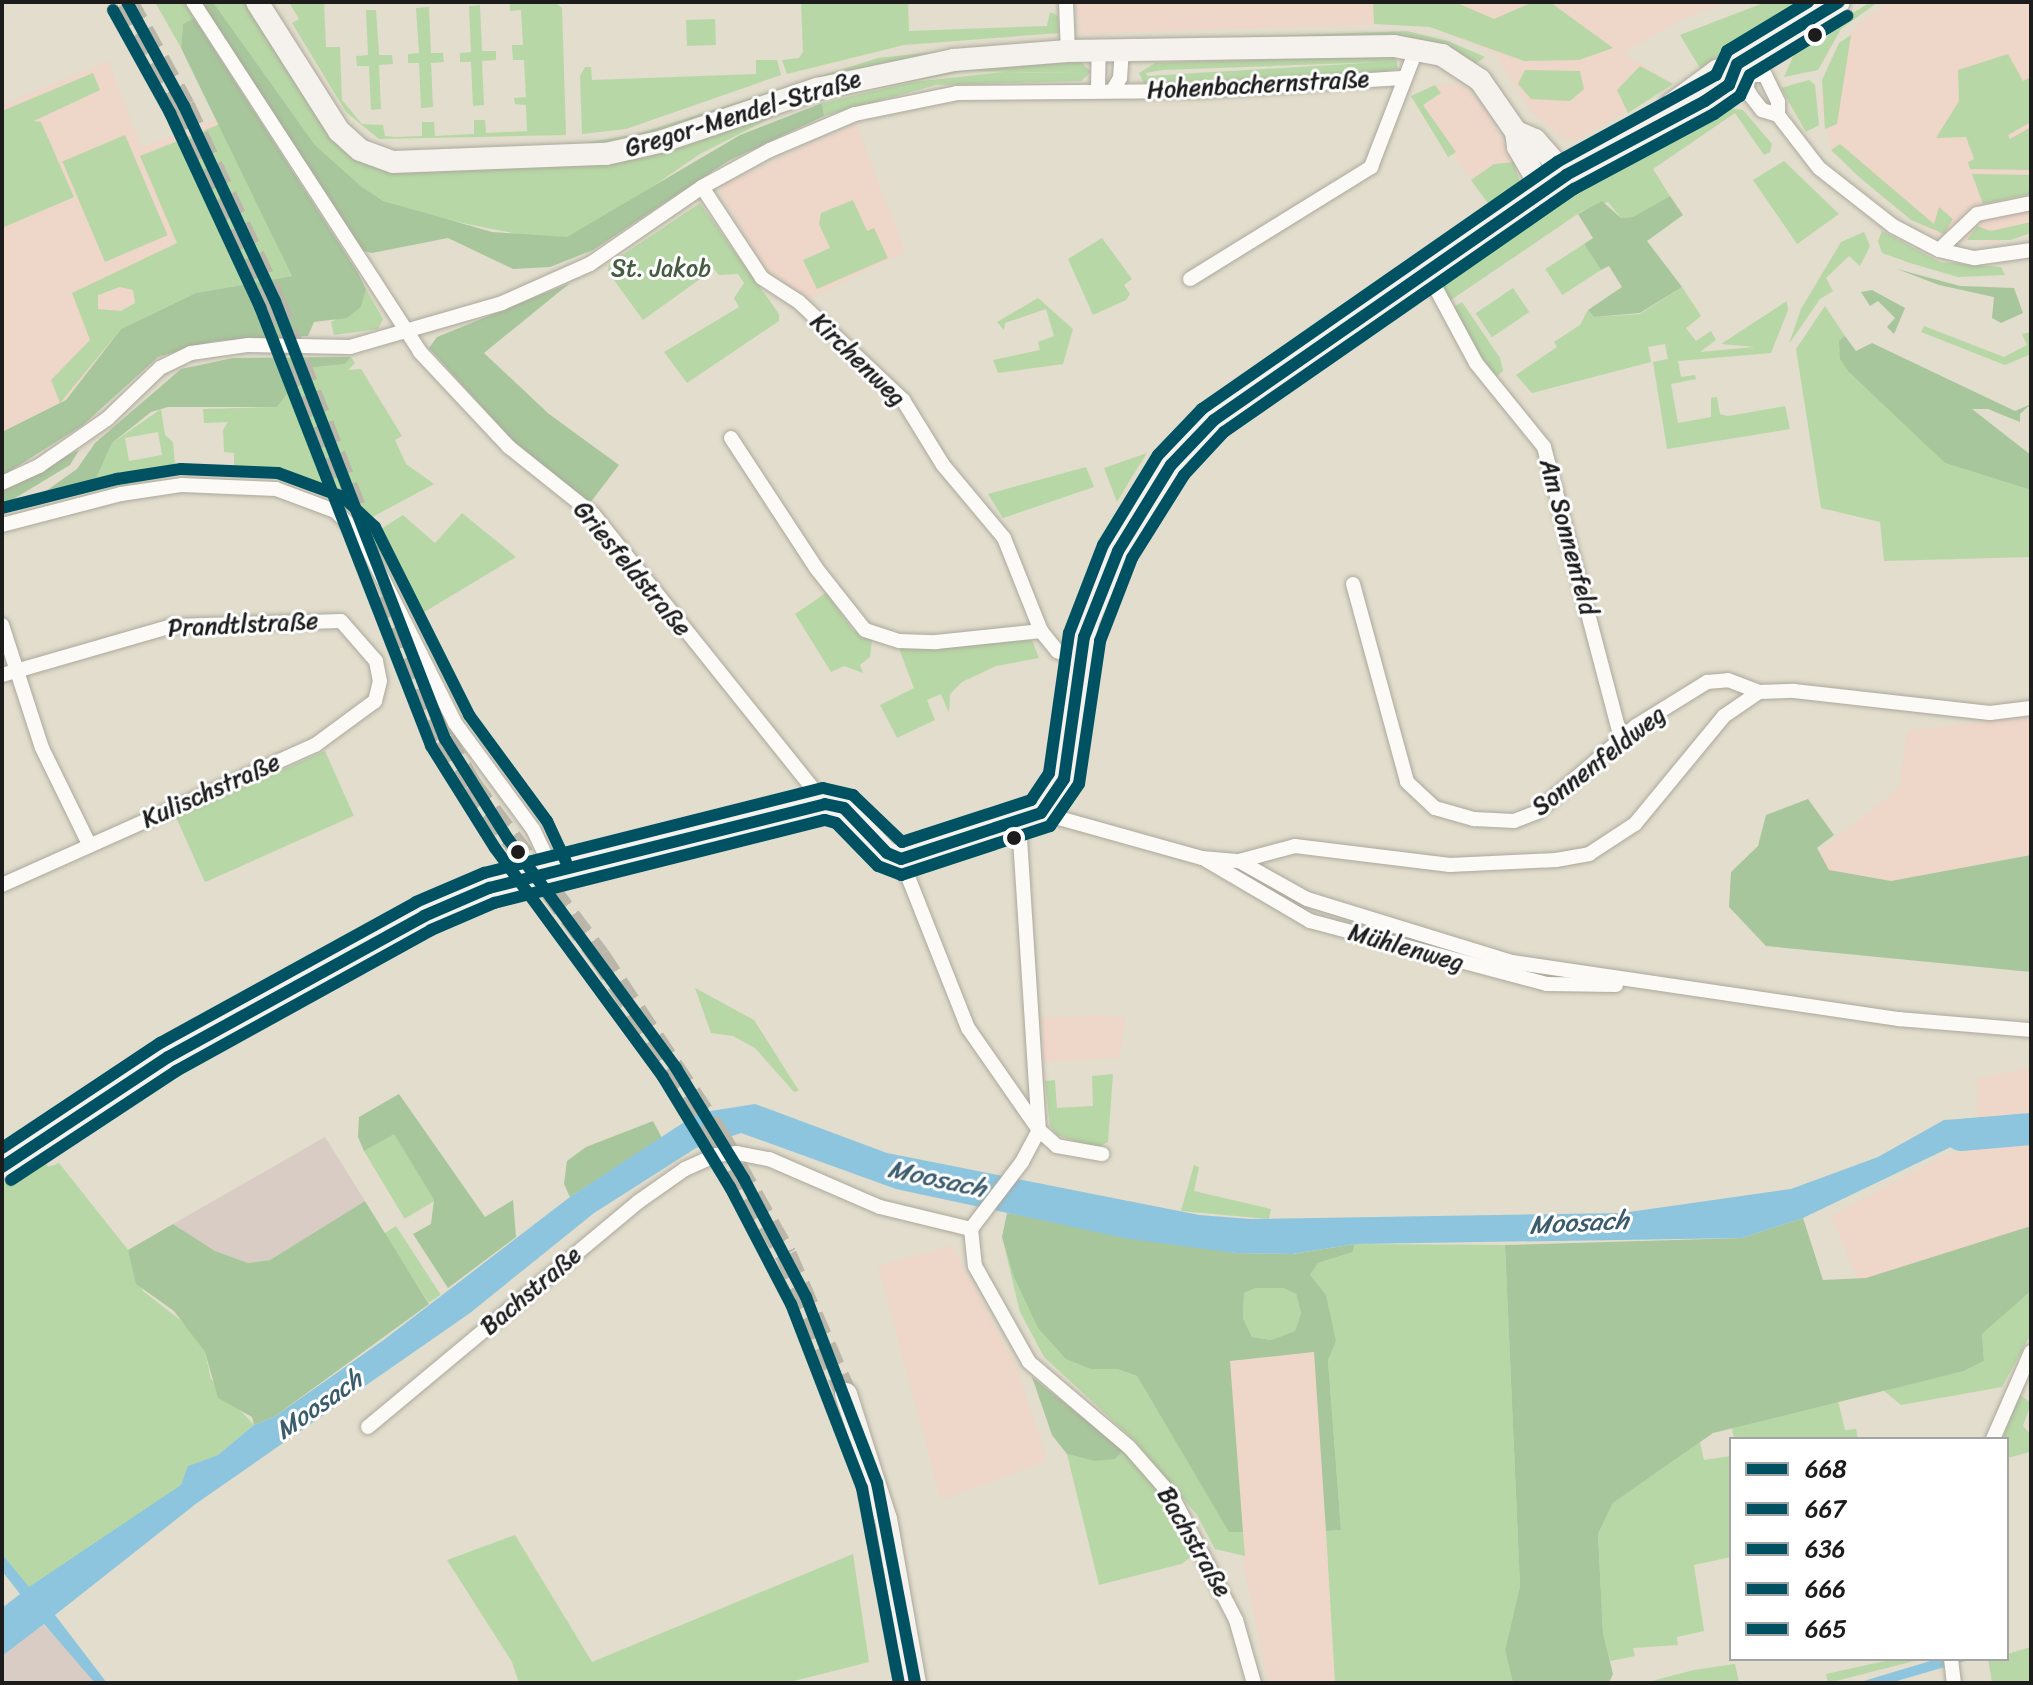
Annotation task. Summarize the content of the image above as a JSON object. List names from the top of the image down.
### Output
{
  "streets": {
    "main road": ["Gregor-Mendel-Straße", "Griesfeldstraße"],
    "street": [
      "Hohenbachernstraße",
      "Kirchenweg",
      "Am Sonnenfeld",
      "Prandtlstraße",
      "Sonnenfeldweg",
      "Kulischstraße",
      "Mühlenweg",
      "Bachstraße"
    ]
  },
  "crossings": [
    ["Hohenbachernstraße", "Gregor-Mendel-Straße"],
    ["Hohenbachernstraße", "Kirchenweg"],
    ["Hohenbachernstraße", "Griesfeldstraße"],
    ["Am Sonnenfeld", "Sonnenfeldweg"],
    ["Prandtlstraße", "Kulischstraße"]
  ],
  "water": ["Moosach"],
  "parks": ["St. Jakob"],
  "lines": [
    "transit line 668",
    "transit line 636",
    "transit line 666",
    "transit line 665",
    "transit line 667"
  ],
  "legend": [
    "668",
    "667",
    "636",
    "666",
    "665"
  ]
}
